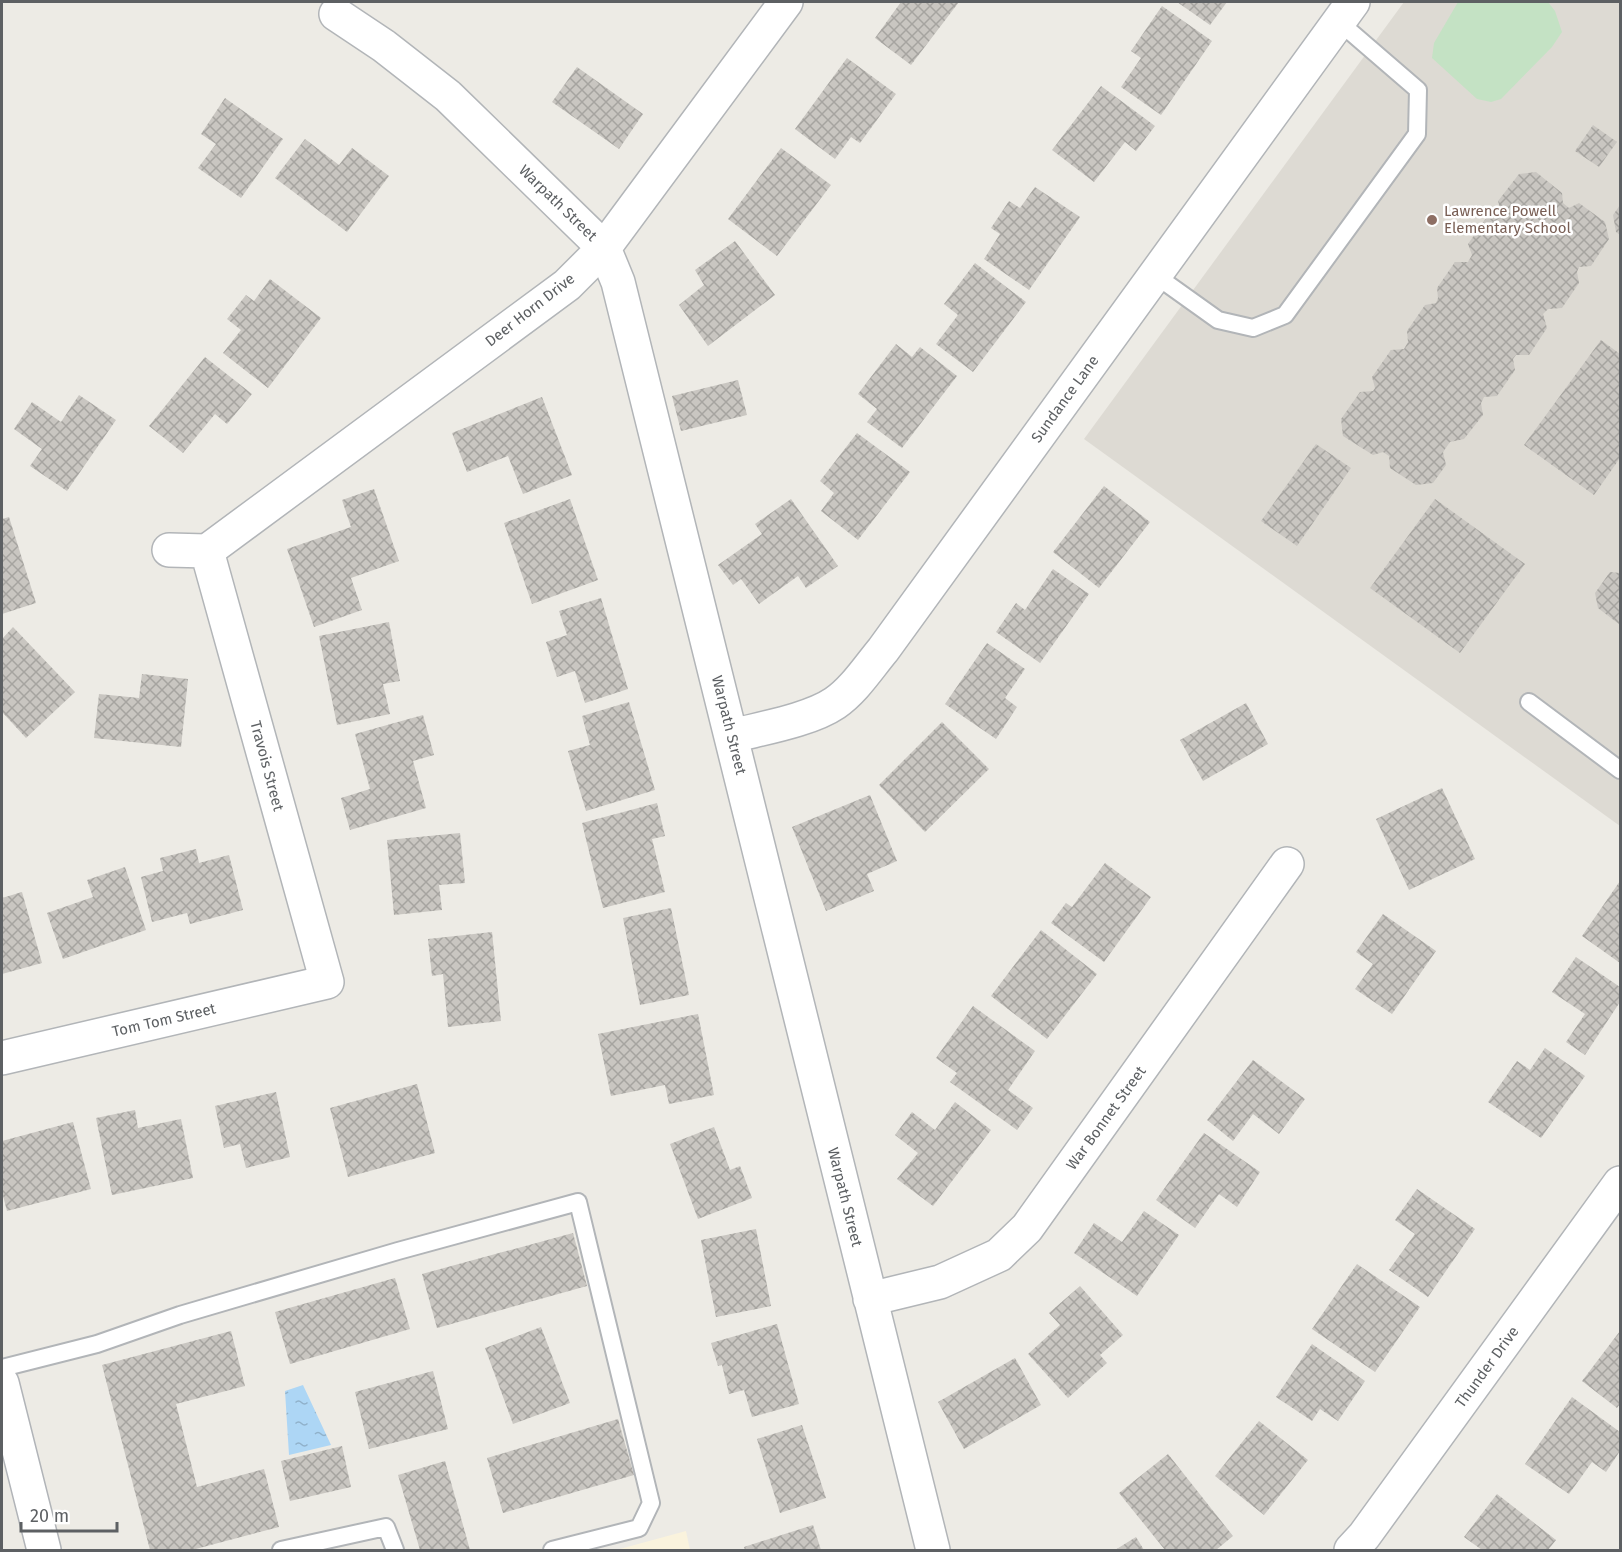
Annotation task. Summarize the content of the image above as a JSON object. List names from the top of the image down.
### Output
{
  "streets": {
    "street": [
      "Warpath Street",
      "Deer Horn Drive",
      "Sundance Lane",
      "Travois Street",
      "Tom Tom Street",
      "War Bonnet Street",
      "Thunder Drive"
    ]
  },
  "crossings": [
    ["Warpath Street", "Deer Horn Drive"],
    ["Warpath Street", "Sundance Lane"],
    ["Warpath Street", "War Bonnet Street"],
    ["Deer Horn Drive", "Travois Street"],
    ["Travois Street", "Tom Tom Street"]
  ],
  "places": ["Lawrence Powell Elementary School"],
  "scale_bar": "20 m"
}
